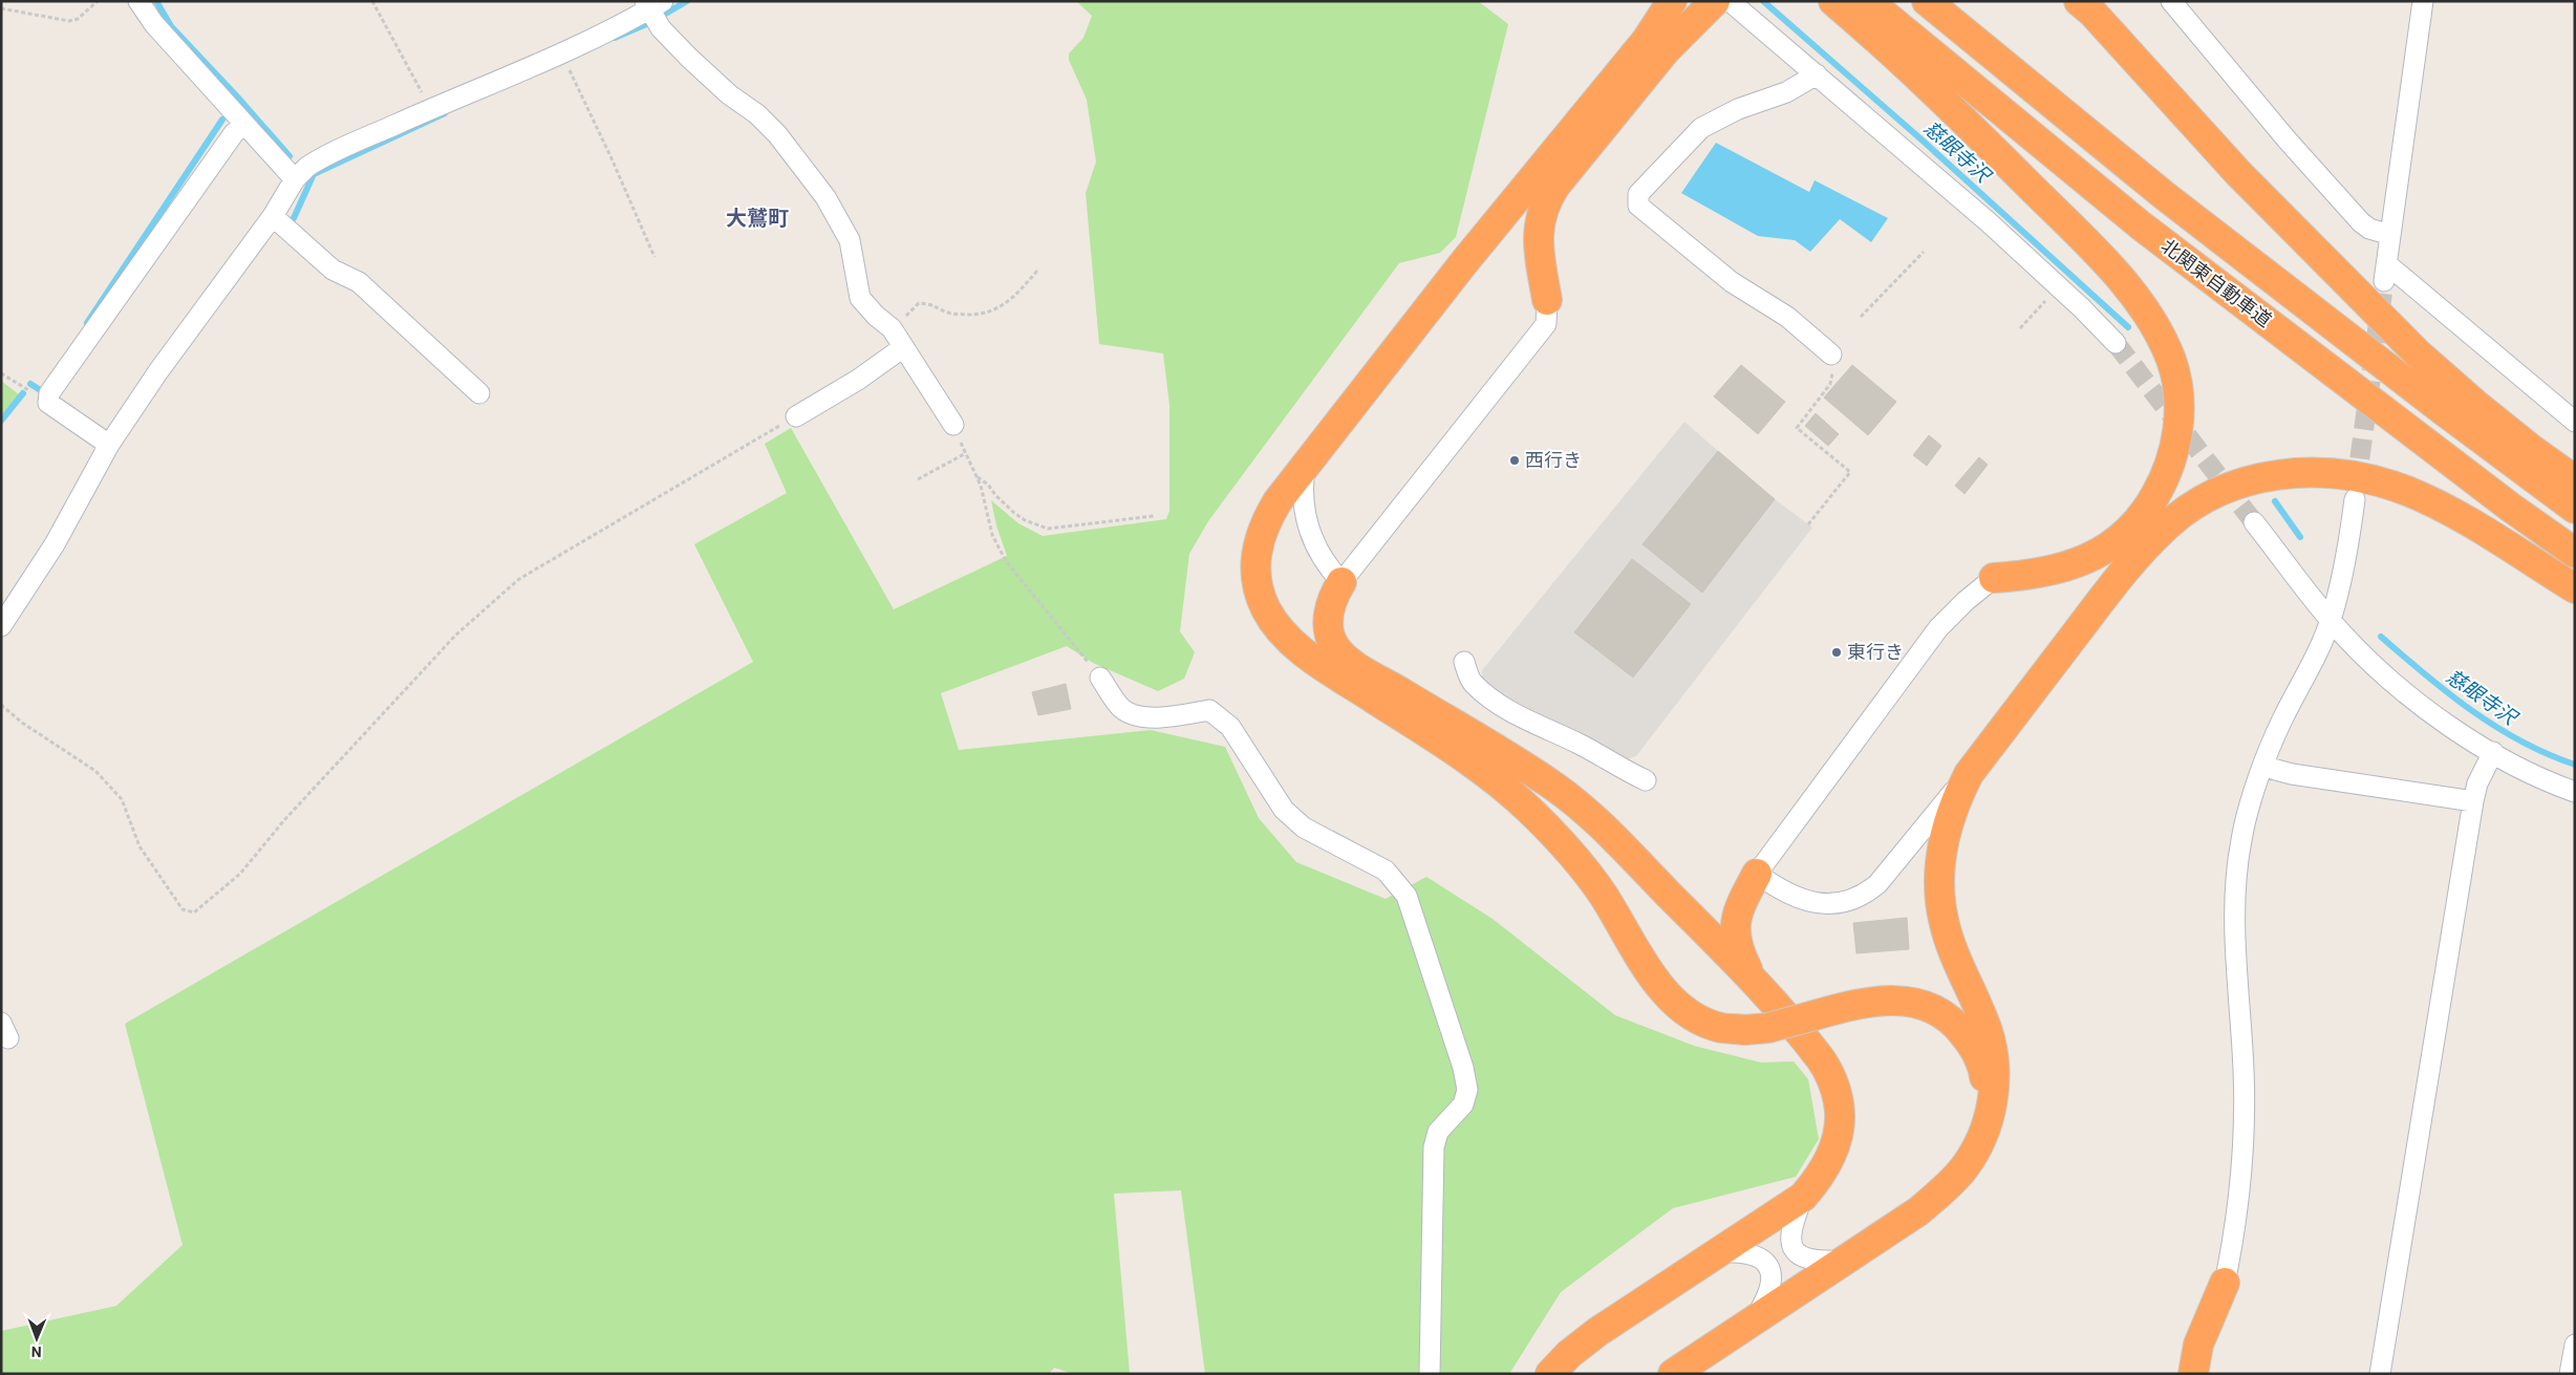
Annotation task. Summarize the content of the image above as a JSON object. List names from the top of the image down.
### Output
{
  "streets": {
    "highway": ["北関東自動車道"]
  },
  "districts": ["大鷲町"],
  "water": ["慈眼寺沢"],
  "places": ["西行き", "東行き"],
  "north": "bottom"
}
